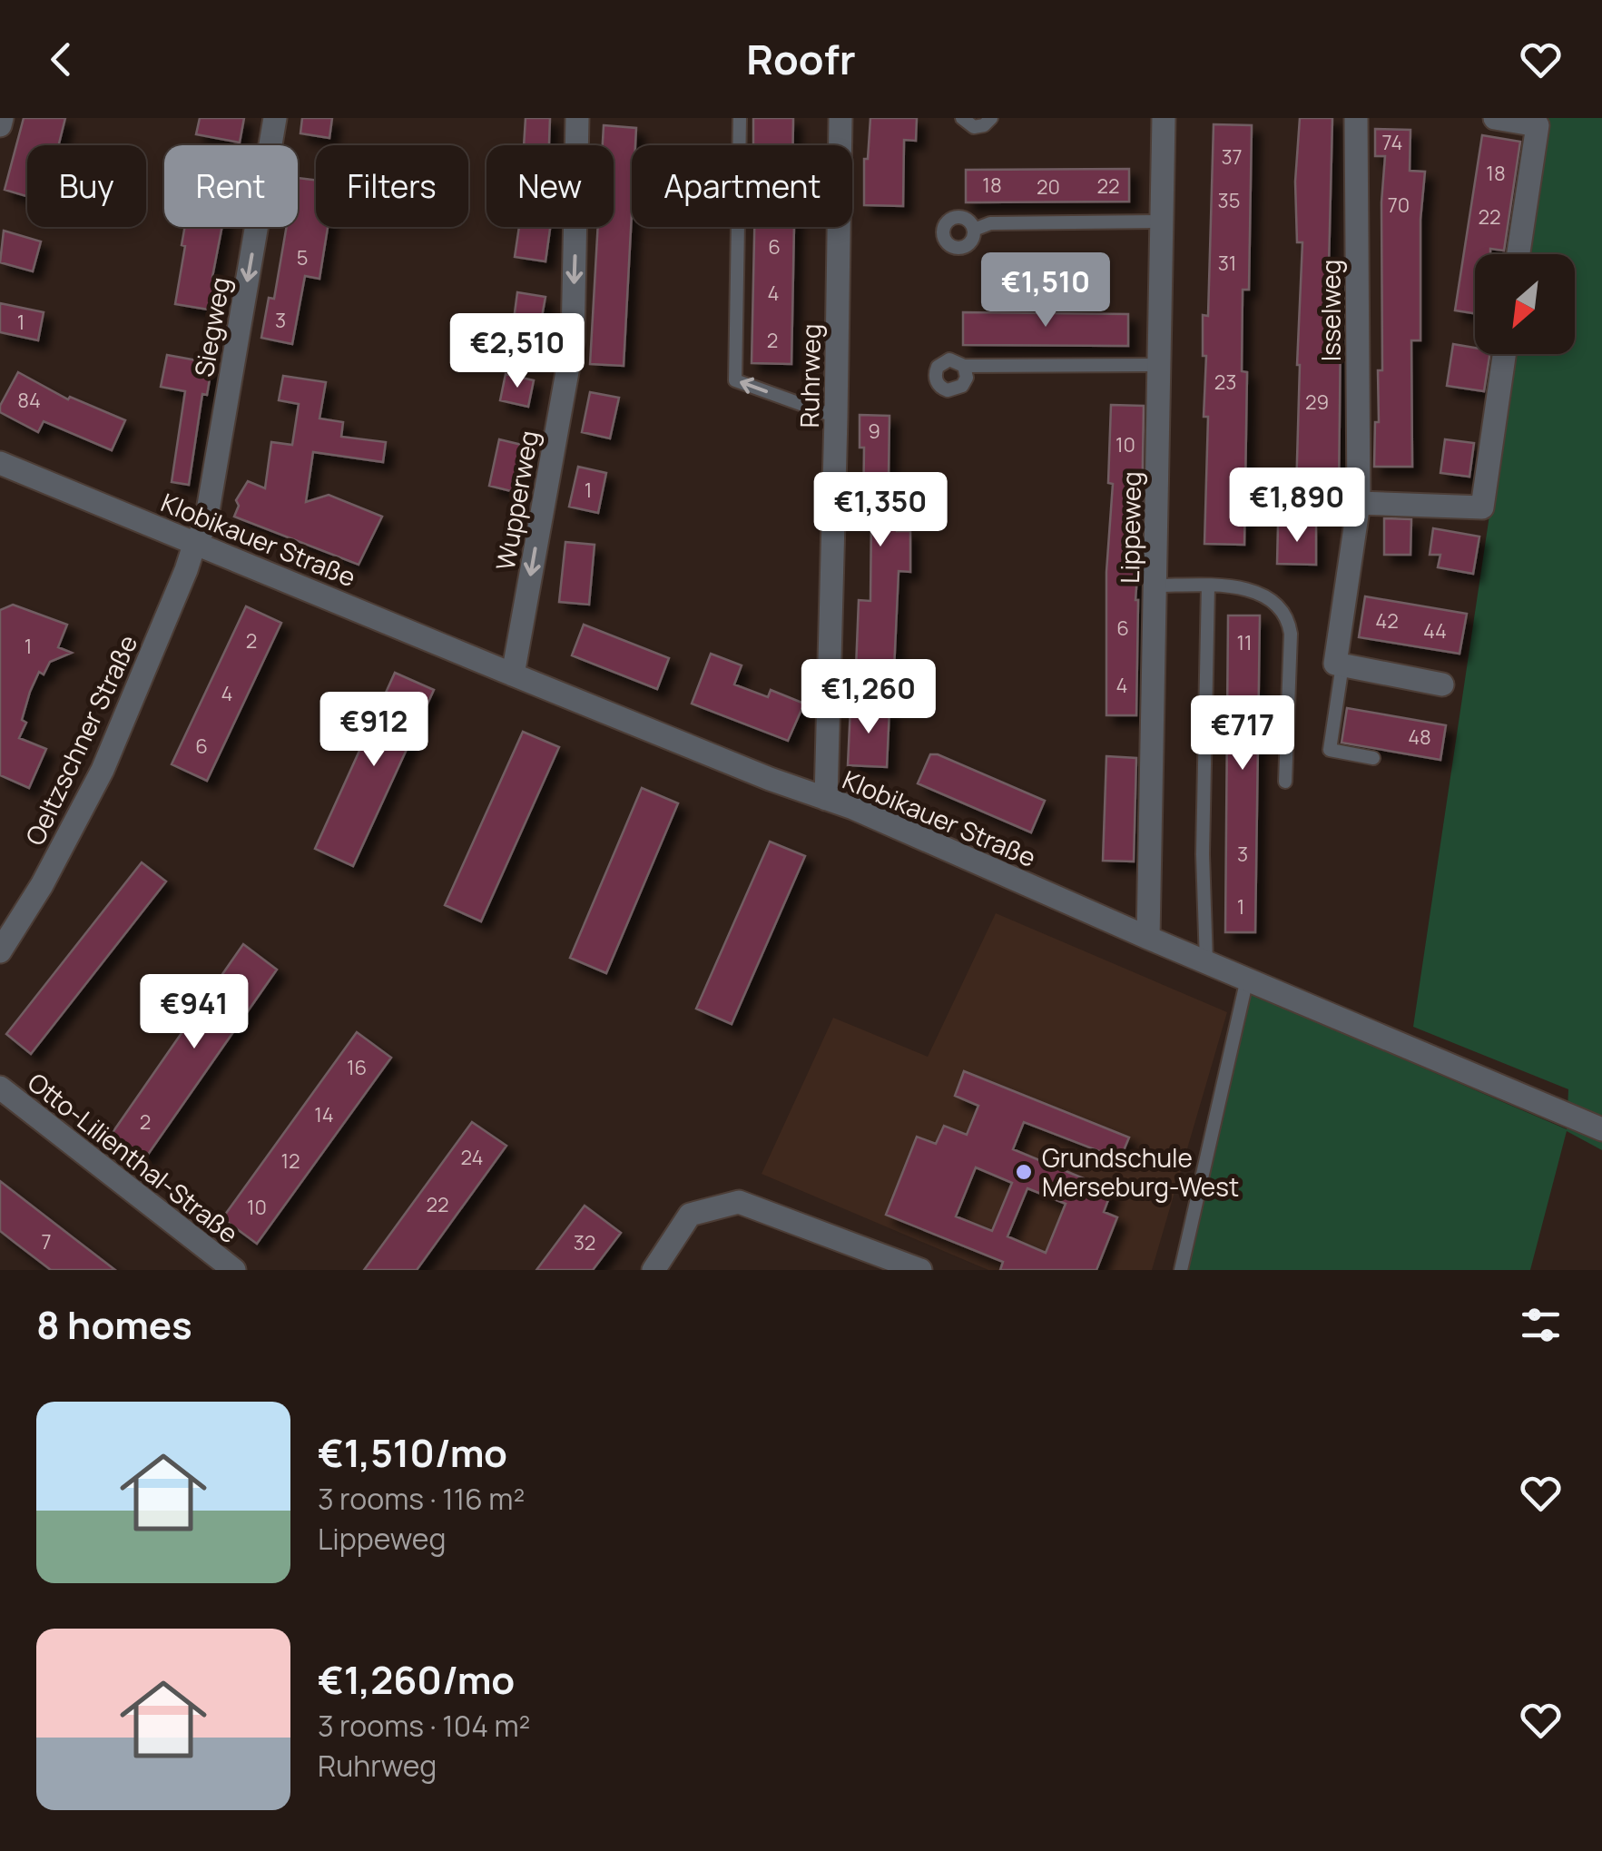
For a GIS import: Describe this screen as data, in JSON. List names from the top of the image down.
{
  "streets": {
    "street": [
      "Isselweg",
      "Siegweg",
      "Ruhrweg",
      "Wupperweg",
      "Lippeweg",
      "Klobikauer Straße",
      "Oeltzschner Straße",
      "Otto-Lilienthal-Straße"
    ]
  },
  "crossings": [
    ["Siegweg", "Klobikauer Straße"],
    ["Siegweg", "Oeltzschner Straße"],
    ["Ruhrweg", "Klobikauer Straße"],
    ["Wupperweg", "Klobikauer Straße"],
    ["Lippeweg", "Klobikauer Straße"],
    ["Klobikauer Straße", "Oeltzschner Straße"]
  ],
  "one_way": ["Siegweg", "Wupperweg"],
  "places": ["Grundschule Merseburg-West"],
  "house_numbers": [
    "74",
    "37",
    "18",
    "18",
    "22",
    "20",
    "35",
    "70",
    "22",
    "6",
    "5",
    "31",
    "4",
    "3",
    "1",
    "2",
    "23",
    "84",
    "29",
    "9",
    "10",
    "1",
    "42",
    "6",
    "44",
    "2",
    "11",
    "1",
    "4",
    "4",
    "48",
    "6",
    "3",
    "1",
    "16",
    "14",
    "2",
    "24",
    "12",
    "22",
    "10",
    "7",
    "32"
  ],
  "north": "bottom left",
  "page": {
    "header": "Roofr",
    "chip": [
      "Buy",
      "Rent",
      "Filters",
      "New",
      "Apartment"
    ],
    "price": [
      "€1,510",
      "€2,510",
      "€1,890",
      "€1,350",
      "€1,260",
      "€912",
      "€717",
      "€941"
    ],
    "heading": "8 homes",
    "list": [
      {
        "name": "€1,510/mo",
        "note": "3 rooms · 116 m² · Lippeweg"
      },
      {
        "name": "€1,260/mo",
        "note": "3 rooms · 104 m² · Ruhrweg"
      }
    ]
  }
}
